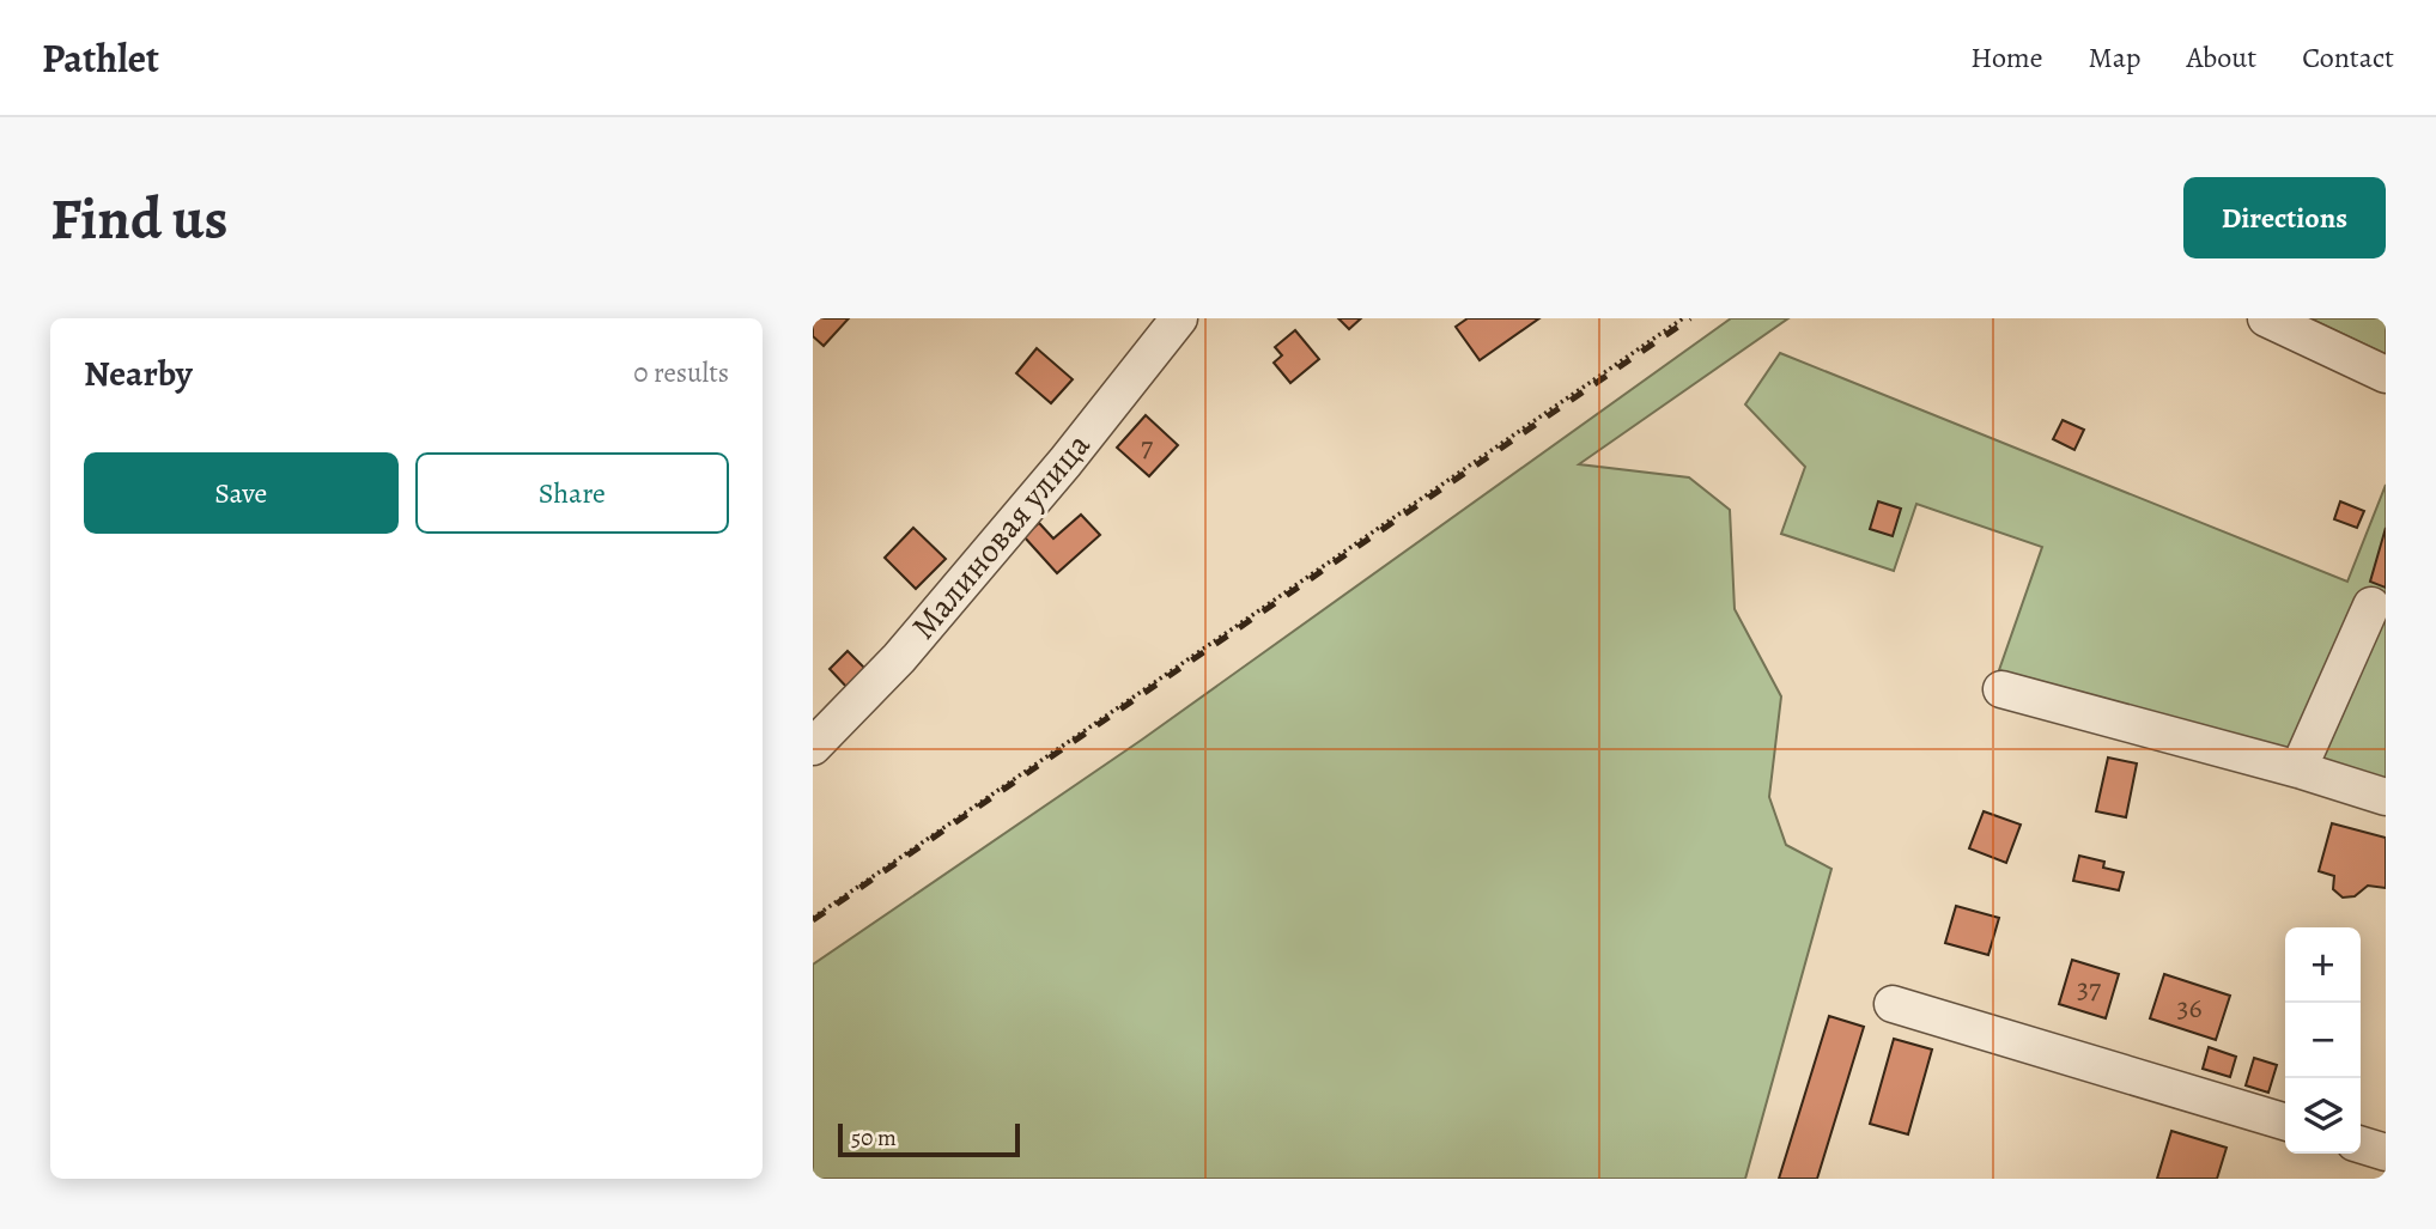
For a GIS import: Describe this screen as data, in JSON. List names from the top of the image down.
{
  "streets": {
    "street": ["Малиновая улица"]
  },
  "house_numbers": ["7", "37", "36"],
  "scale_bar": "50 m",
  "page": {
    "header": "Pathlet",
    "nav": [
      "Home",
      "Map",
      "About",
      "Contact"
    ],
    "buttons": [
      "Directions",
      ["Save", "Share"]
    ],
    "title": "Find us",
    "heading": ["Nearby", "0 results"],
    "map_buttons": ["+", "−"],
    "scale": "50 m"
  }
}
